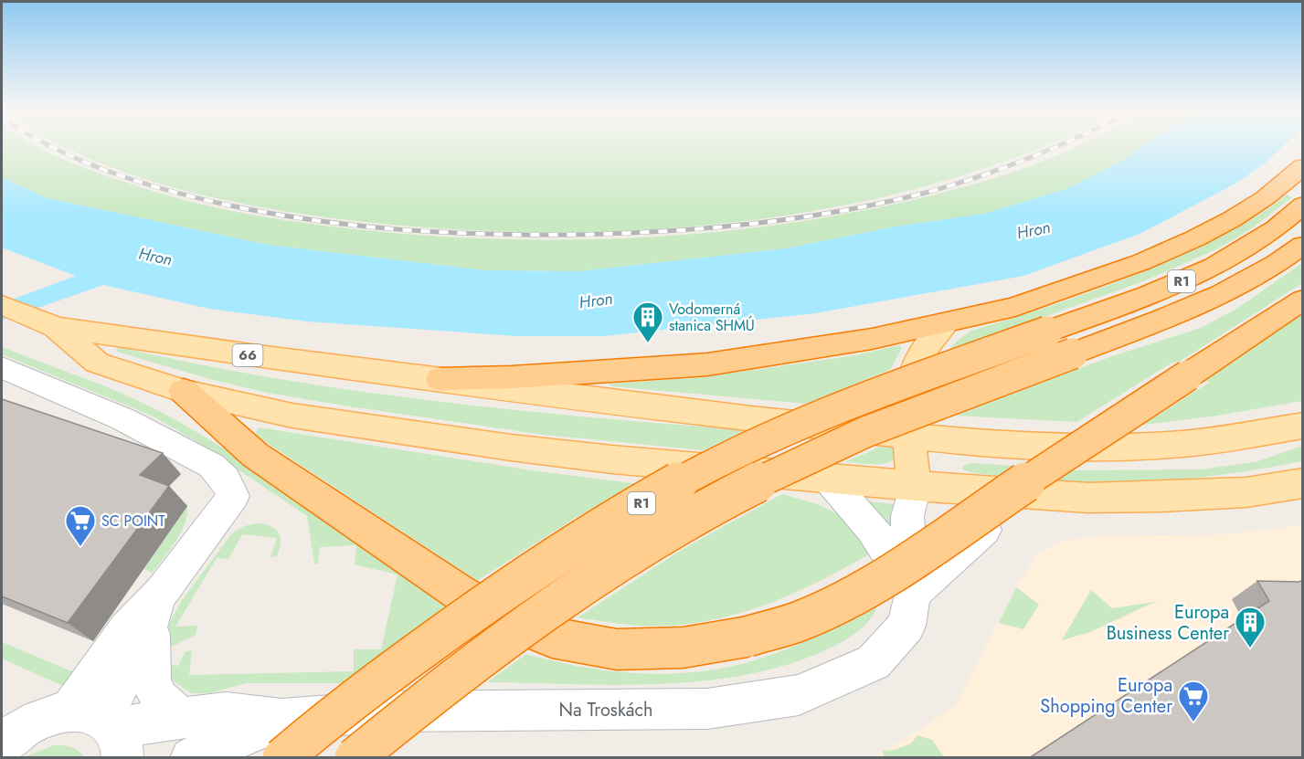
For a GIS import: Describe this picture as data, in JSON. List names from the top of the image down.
{
  "streets": {
    "highway": ["R1"],
    "main road": ["66"],
    "street": ["Na Troskách"]
  },
  "crossings": [
    ["R1", "Na Troskách"]
  ],
  "water": ["Hron"],
  "places": {
    "building": ["Vodomerná stanica SHMÚ", "Europa Business Center"],
    "supermarket": ["SC POINT", "Europa Shopping Center"]
  }
}
